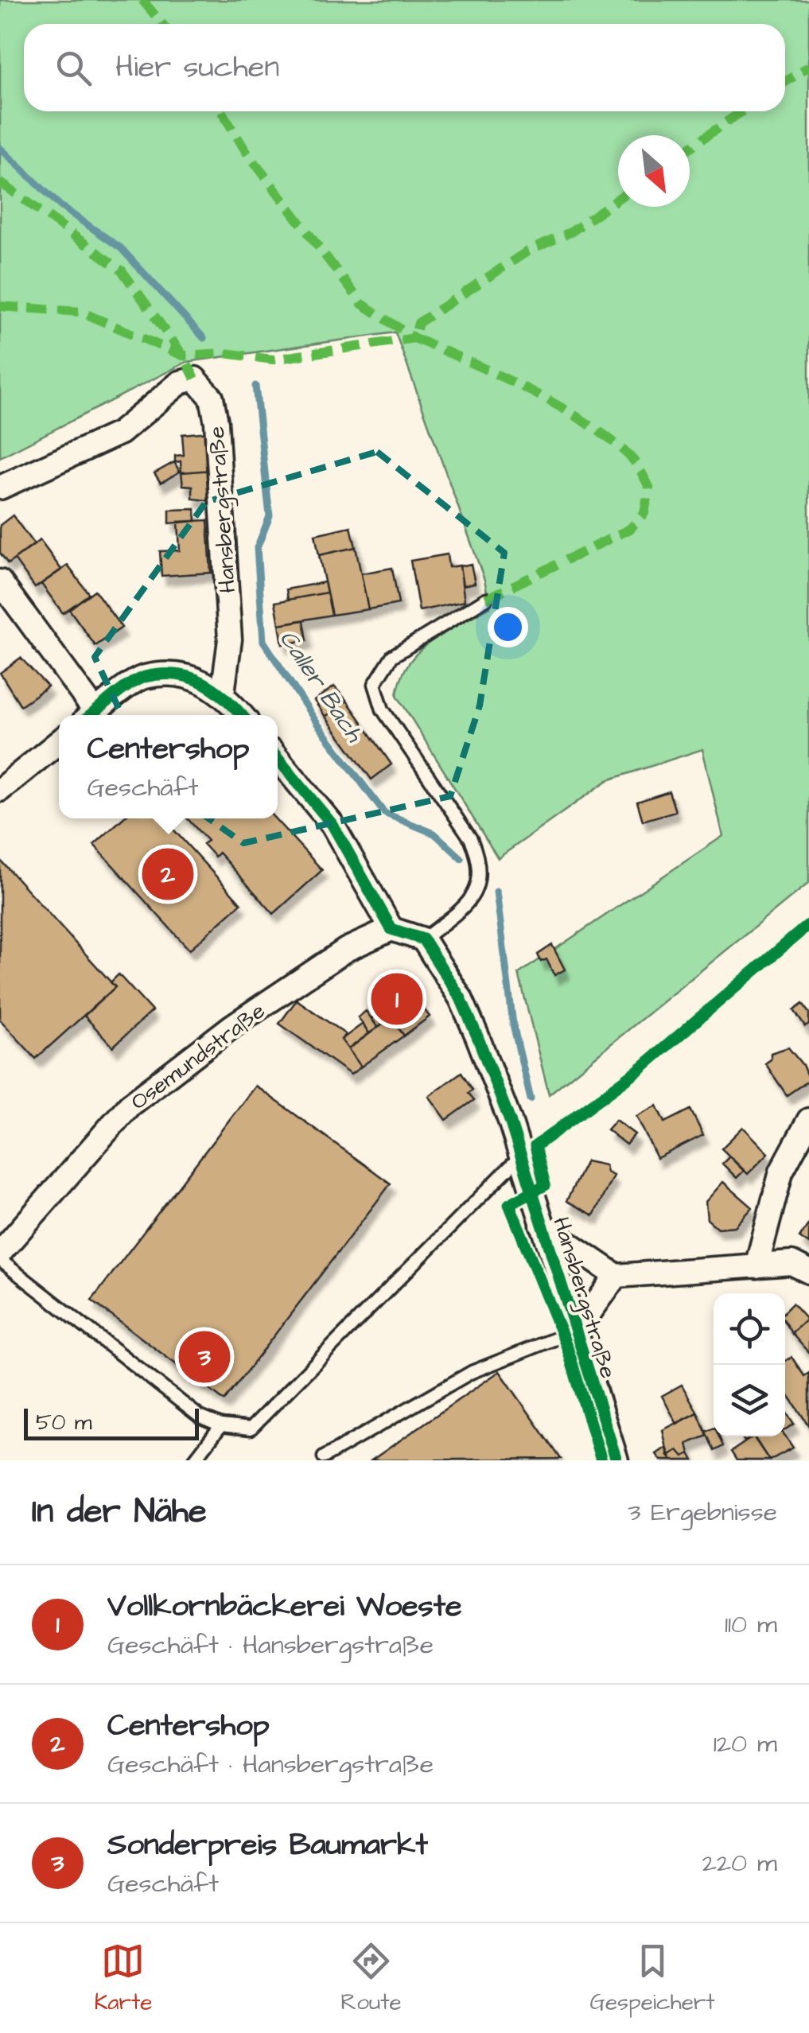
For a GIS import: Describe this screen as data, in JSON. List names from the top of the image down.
{
  "streets": {
    "street": ["Hansbergstraße", "Osemundstraße"]
  },
  "water": ["Caller Bach"],
  "scale_bar": "50 m",
  "north": "bottom right",
  "page": {
    "search": "Hier suchen",
    "popup": ["Centershop", "Geschäft"],
    "pins": ["2", "1", "3"],
    "scale": "50 m",
    "heading": ["In der Nähe", "3 Ergebnisse"],
    "list": [
      {
        "mark": "1",
        "name": "Vollkornbäckerei Woeste",
        "note": "Geschäft · Hansbergstraße",
        "value": "110 m"
      },
      {
        "mark": "2",
        "name": "Centershop",
        "note": "Geschäft · Hansbergstraße",
        "value": "120 m"
      },
      {
        "mark": "3",
        "name": "Sonderpreis Baumarkt",
        "note": "Geschäft",
        "value": "220 m"
      }
    ],
    "nav": ["Karte", "Route", "Gespeichert"]
  }
}
